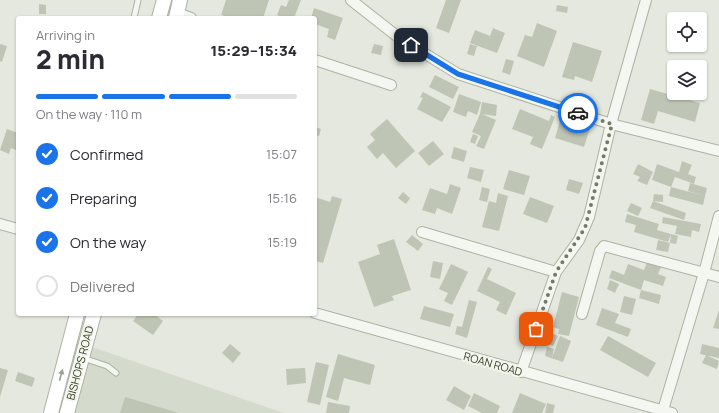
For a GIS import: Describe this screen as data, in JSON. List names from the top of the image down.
{
  "streets": {
    "main road": ["BISHOPS ROAD"],
    "street": ["ROAN ROAD"]
  },
  "page": {
    "heading": ["2 min", "Arriving in", "15:29–15:34"],
    "bar": "On the way · 110 m",
    "list": [
      ["Confirmed", "15:07"],
      ["Preparing", "15:16"],
      ["On the way", "15:19"],
      "Delivered"
    ]
  }
}
